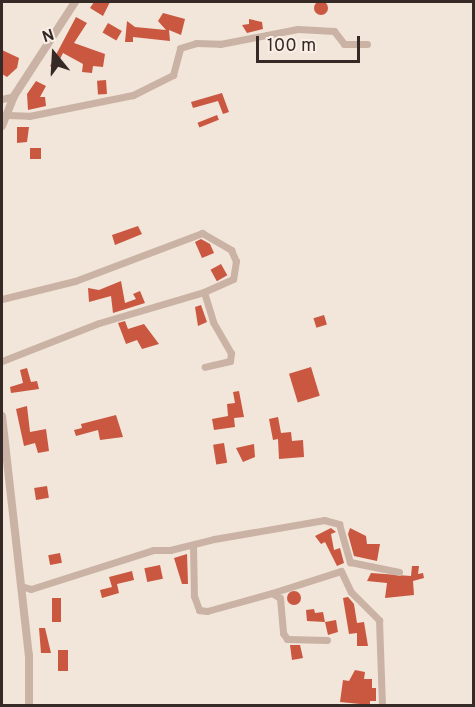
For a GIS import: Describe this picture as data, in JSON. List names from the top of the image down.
{
  "scale_bar": "100 m",
  "north": "top"
}
